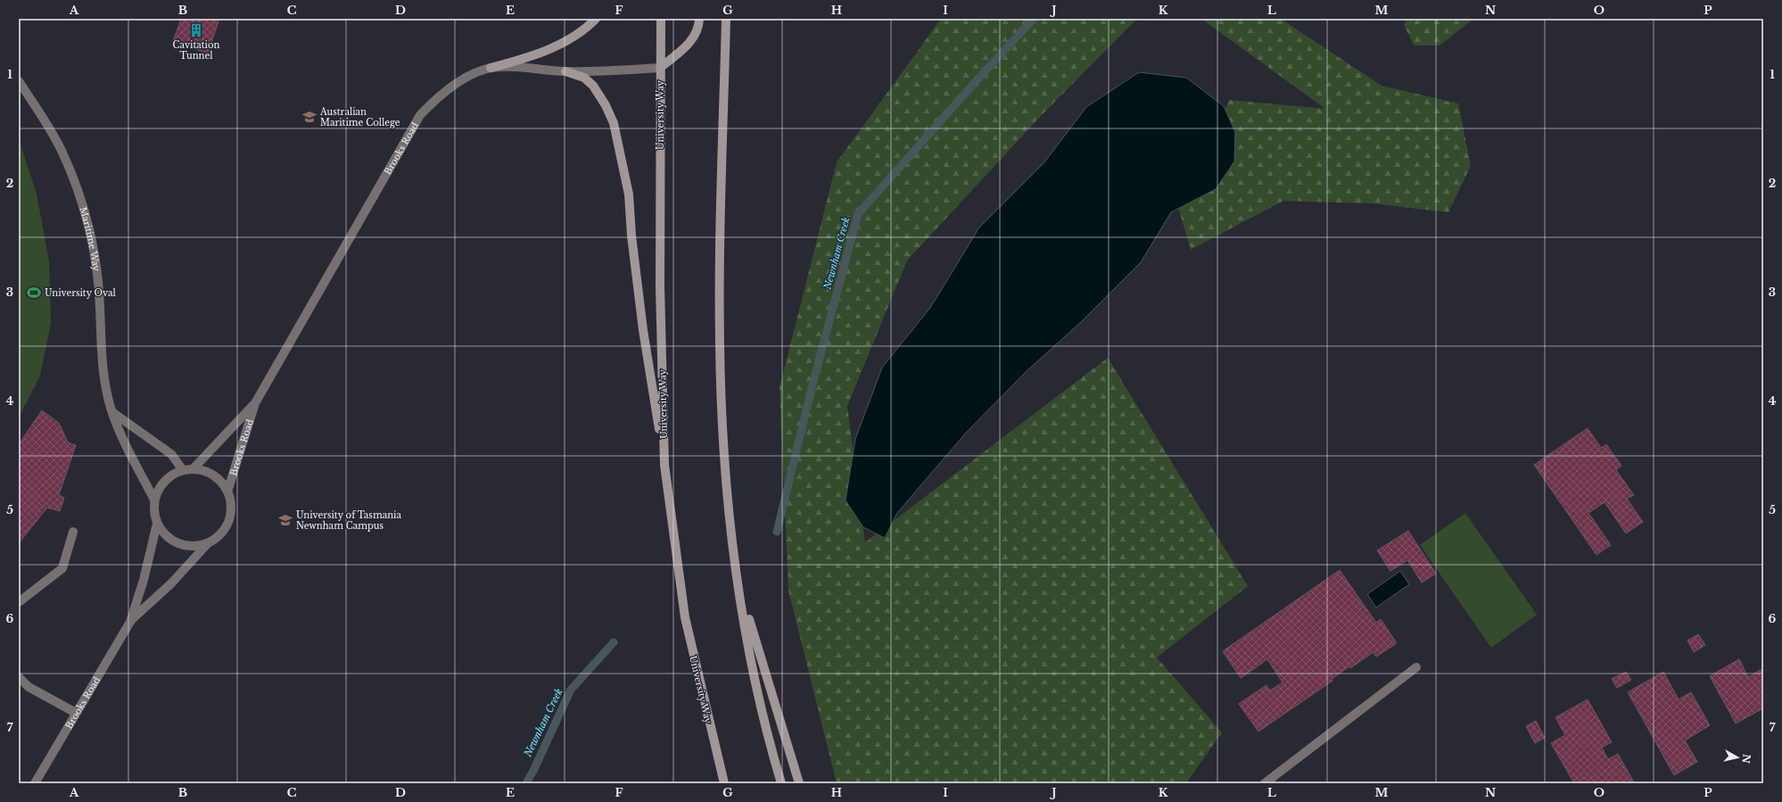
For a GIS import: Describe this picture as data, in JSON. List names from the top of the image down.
{
  "streets": {
    "main road": ["University Way"],
    "street": ["Brooks Road", "Maritime Way"]
  },
  "crossings": [
    ["University Way", "Brooks Road"],
    ["Brooks Road", "Maritime Way"]
  ],
  "water": ["Newnham Creek"],
  "places": {
    "building": ["Cavitation Tunnel"],
    "school or university": ["Australian Maritime College", "University of Tasmania Newnham Campus"],
    "sports": ["University Oval"]
  },
  "north": "right",
  "grid": {
    "columns": [
      "A",
      "B",
      "C",
      "D",
      "E",
      "F",
      "G",
      "H",
      "I",
      "J",
      "K",
      "L",
      "M",
      "N",
      "O",
      "P"
    ],
    "rows": [
      "1",
      "2",
      "3",
      "4",
      "5",
      "6",
      "7"
    ]
  }
}
